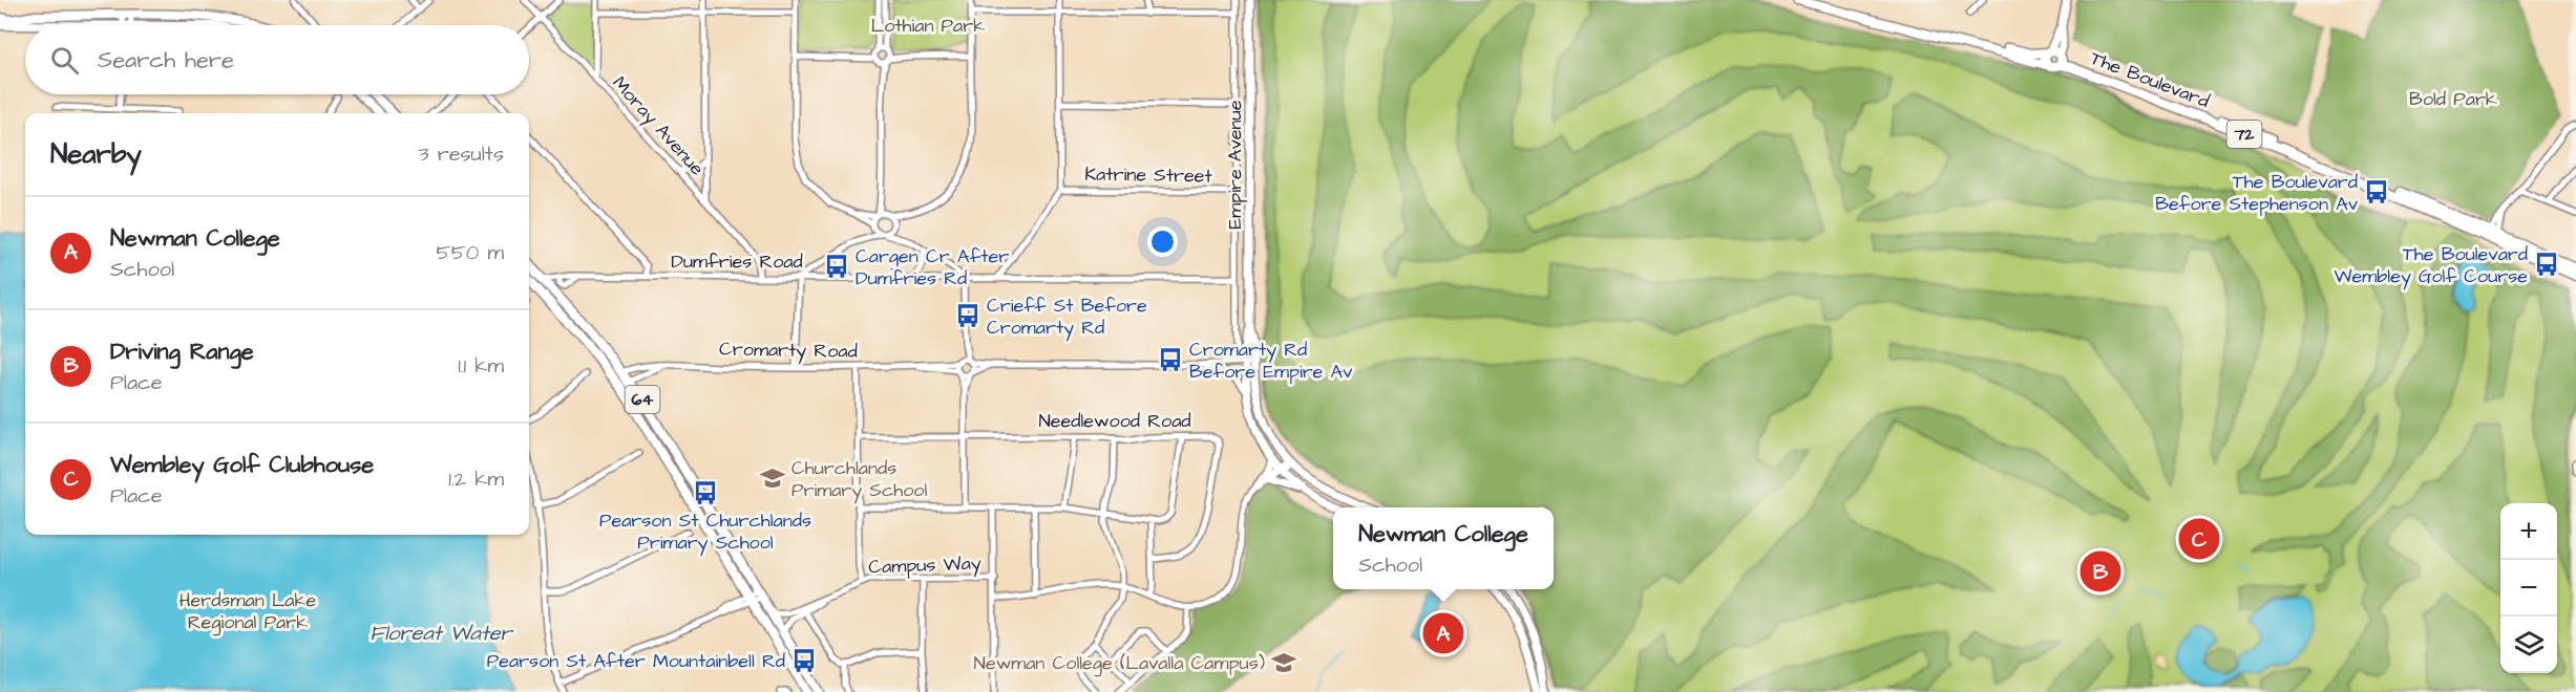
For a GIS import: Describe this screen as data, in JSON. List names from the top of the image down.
{
  "streets": {
    "main road": [
      "The Boulevard",
      "72",
      "Empire Avenue",
      "64"
    ],
    "street": [
      "Moray Avenue",
      "Katrine Street",
      "Dumfries Road",
      "Cromarty Road",
      "Needlewood Road",
      "Campus Way"
    ]
  },
  "crossings": [
    ["Moray Avenue", "Dumfries Road"],
    ["Empire Avenue", "Cromarty Road"],
    ["Dumfries Road", "64"],
    ["Cromarty Road", "64"],
    ["64", "Campus Way"]
  ],
  "water": ["Floreat Water"],
  "parks": ["Lothian Park", "Bold Park", "Herdsman Lake Regional Park"],
  "places": {
    "bus stop": [
      "The Boulevard Before Stephenson Av",
      "The Boulevard Wembley Golf Course",
      "Cargen Cr After Dumfries Rd",
      "Crieff St Before Cromarty Rd",
      "Cromarty Rd Before Empire Av",
      "Pearson St Churchlands Primary School",
      "Pearson St After Mountainbell Rd"
    ],
    "school or university": ["Churchlands Primary School", "Newman College (Lavalla Campus)"]
  },
  "page": {
    "search": "Search here",
    "heading": ["Nearby", "3 results"],
    "list": [
      {
        "mark": "A",
        "name": "Newman College",
        "note": "School",
        "value": "550 m"
      },
      {
        "mark": "B",
        "name": "Driving Range",
        "note": "Place",
        "value": "1.1 km"
      },
      {
        "mark": "C",
        "name": "Wembley Golf Clubhouse",
        "note": "Place",
        "value": "1.2 km"
      }
    ],
    "map_buttons": ["+", "−"],
    "popup": ["Newman College", "School"],
    "pins": ["C", "B", "A"]
  }
}
